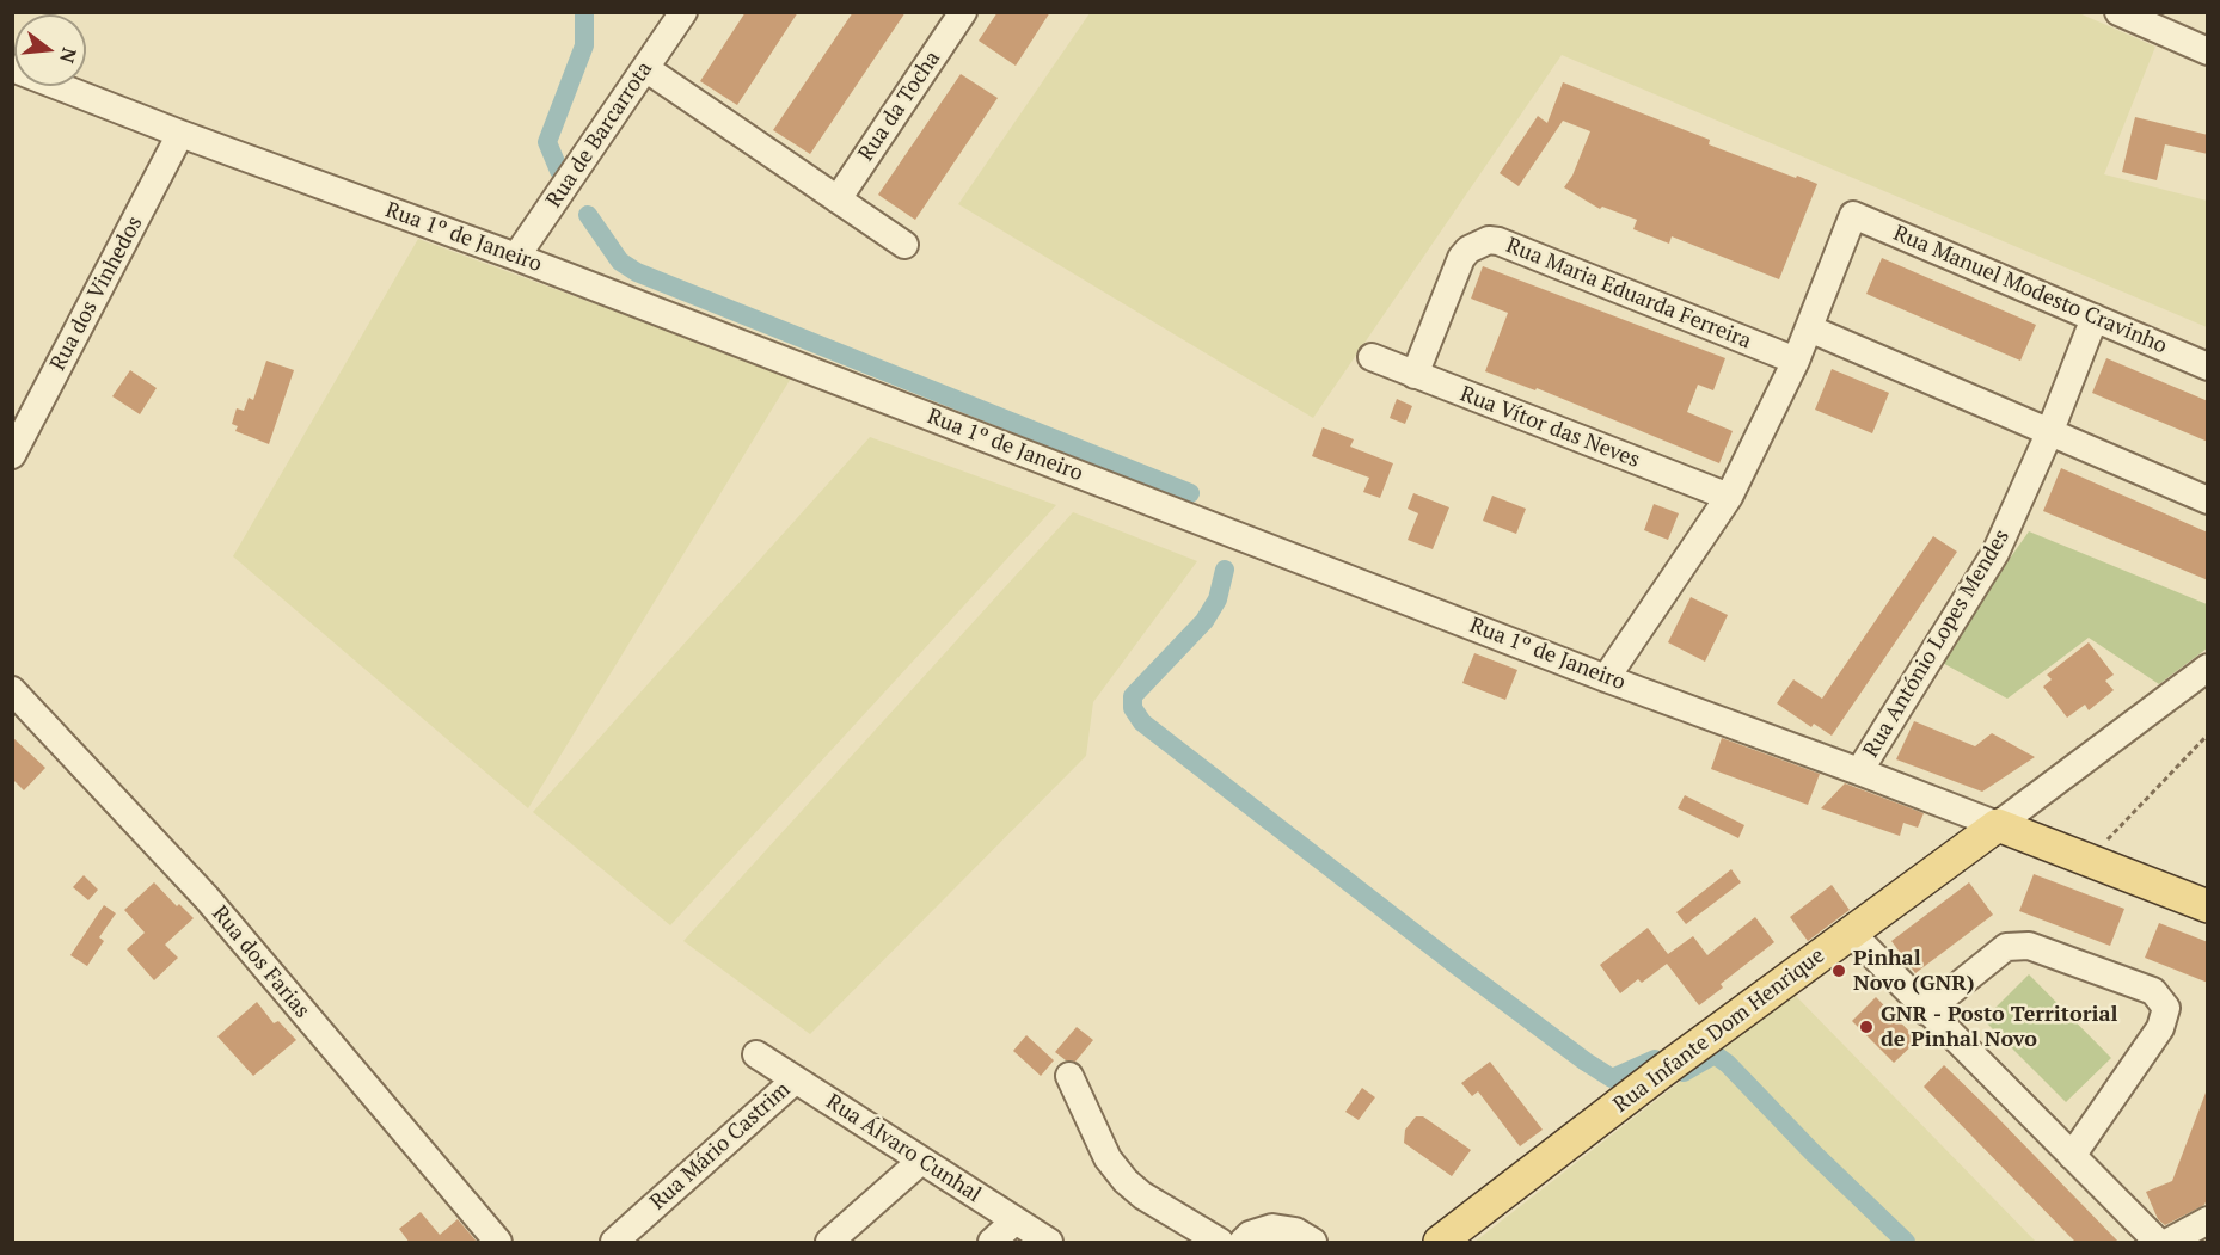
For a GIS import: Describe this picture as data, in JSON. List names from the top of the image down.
{
  "streets": {
    "main road": ["Rua Infante Dom Henrique"],
    "street": [
      "Rua da Tocha",
      "Rua de Barcarrota",
      "Rua 1º de Janeiro",
      "Rua Manuel Modesto Cravinho",
      "Rua dos Vinhedos",
      "Rua Maria Eduarda Ferreira",
      "Rua Vítor das Neves",
      "Rua António Lopes Mendes",
      "Rua dos Farias",
      "Rua Mário Castrim",
      "Rua Álvaro Cunhal"
    ]
  },
  "crossings": [
    ["Rua de Barcarrota", "Rua 1º de Janeiro"],
    ["Rua 1º de Janeiro", "Rua dos Vinhedos"],
    ["Rua 1º de Janeiro", "Rua António Lopes Mendes"],
    ["Rua 1º de Janeiro", "Rua Infante Dom Henrique"],
    ["Rua Manuel Modesto Cravinho", "Rua António Lopes Mendes"],
    ["Rua Maria Eduarda Ferreira", "Rua Vítor das Neves"],
    ["Rua Mário Castrim", "Rua Álvaro Cunhal"]
  ],
  "places": ["Pinhal Novo (GNR)", "GNR - Posto Territorial de Pinhal Novo"],
  "north": "right"
}
